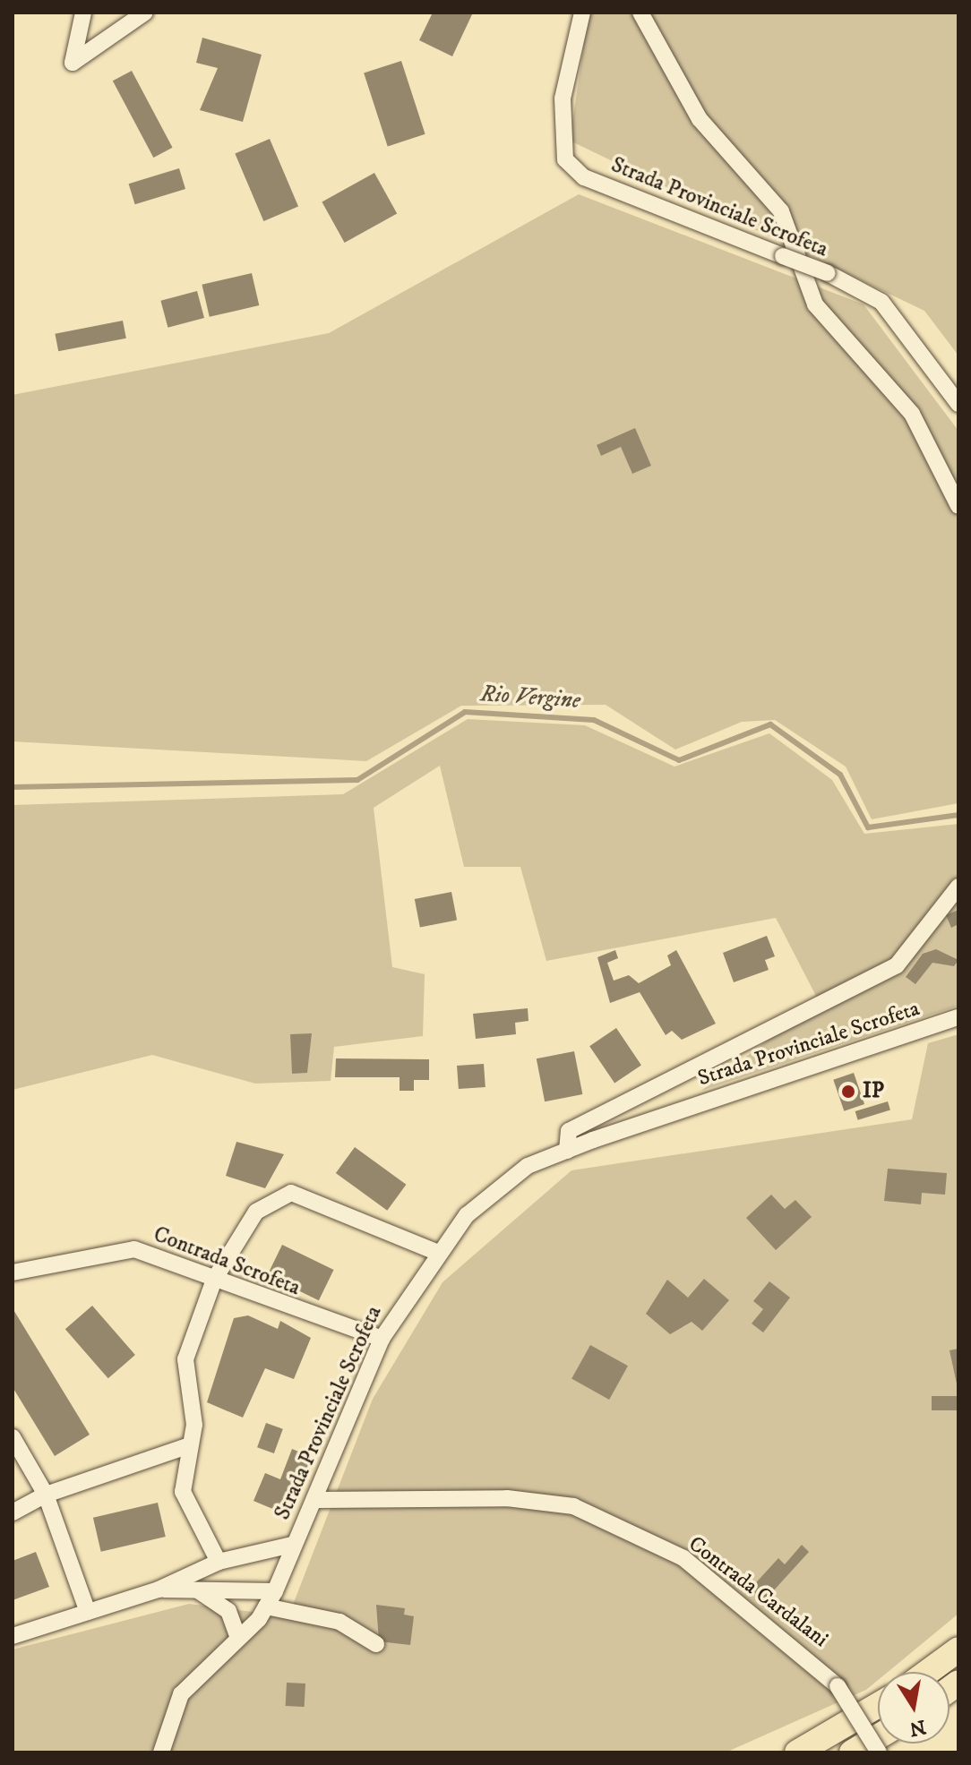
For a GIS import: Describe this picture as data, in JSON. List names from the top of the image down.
{
  "streets": {
    "street": ["Strada Provinciale Scrofeta", "Contrada Scrofeta", "Contrada Cardalani"]
  },
  "crossings": [
    ["Strada Provinciale Scrofeta", "Contrada Scrofeta"],
    ["Strada Provinciale Scrofeta", "Contrada Cardalani"]
  ],
  "water": ["Rio Vergine"],
  "places": ["IP"],
  "north": "bottom"
}
